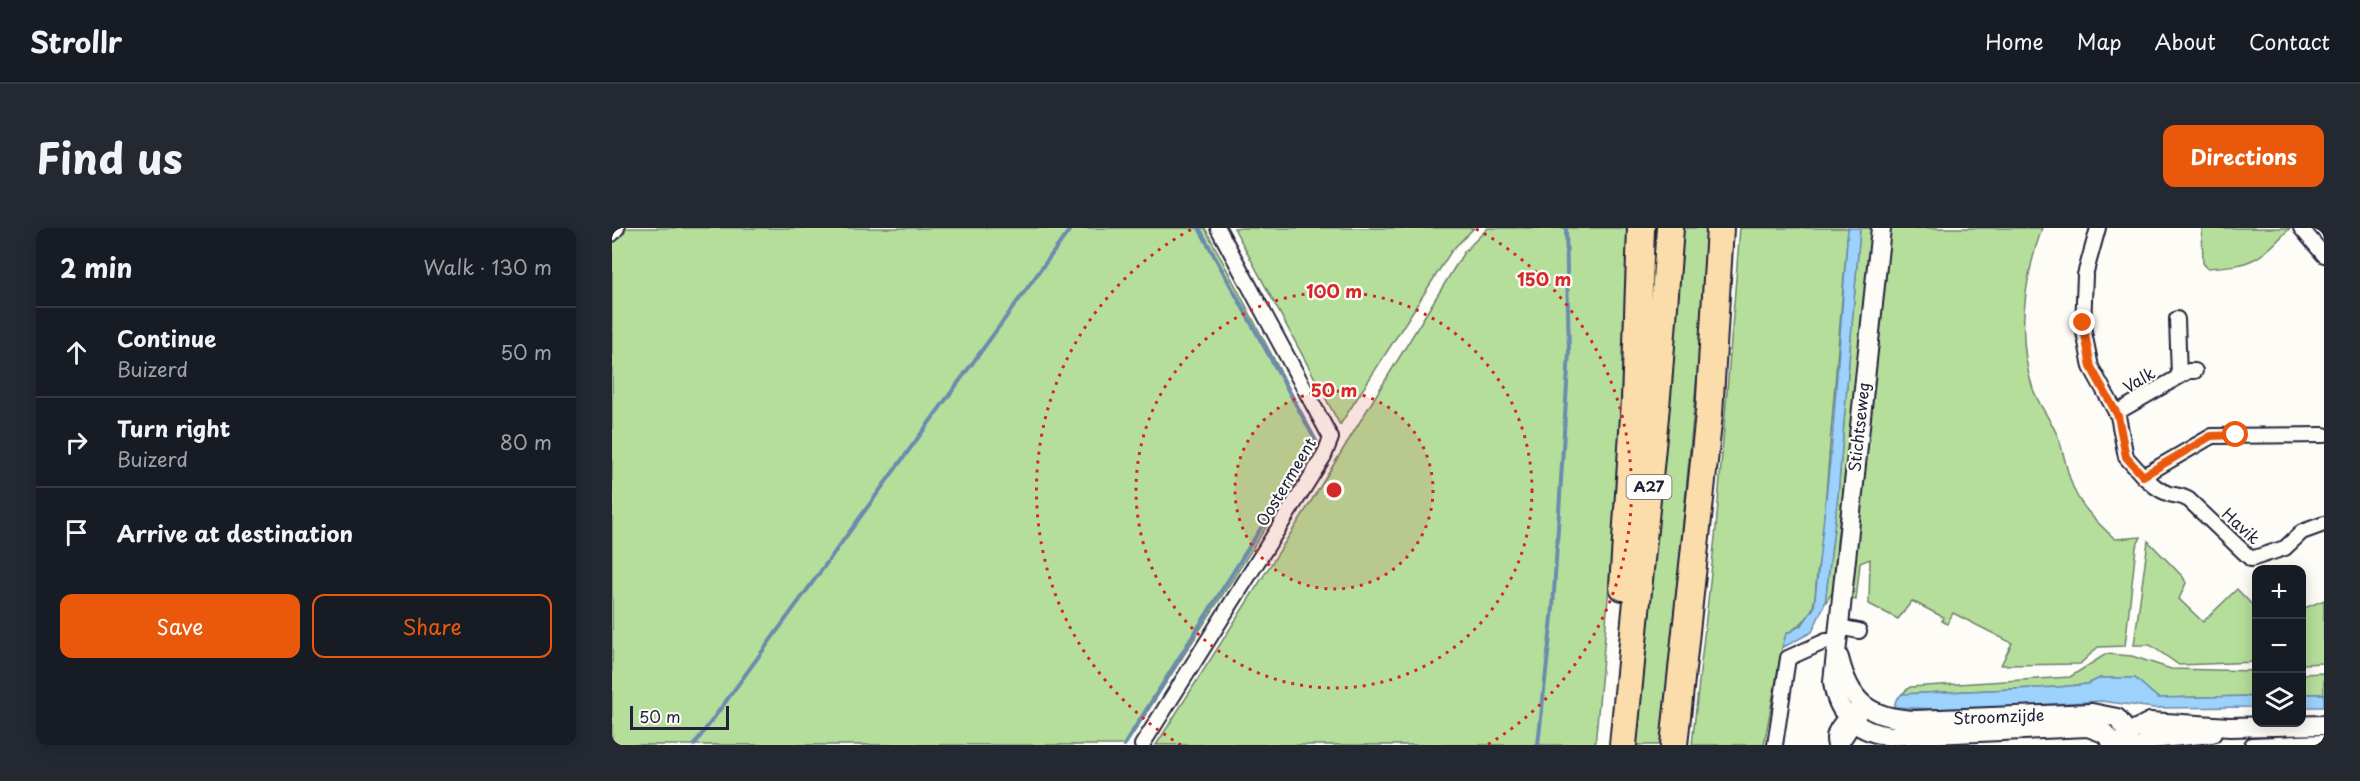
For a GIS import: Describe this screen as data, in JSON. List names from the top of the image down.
{
  "streets": {
    "highway": ["A27"],
    "street": [
      "Valk",
      "Stichtseweg",
      "Oostermeent",
      "Havik",
      "Stroomzijde"
    ]
  },
  "crossings": [
    ["Stichtseweg", "Stroomzijde"]
  ],
  "scale_bar": "50 m",
  "page": {
    "header": "Strollr",
    "nav": [
      "Home",
      "Map",
      "About",
      "Contact"
    ],
    "title": "Find us",
    "buttons": [
      "Directions",
      ["Save", "Share"]
    ],
    "heading": ["2 min", "Walk · 130 m"],
    "list": [
      ["Continue", "Buizerd", "50 m"],
      ["Turn right", "Buizerd", "80 m"],
      "Arrive at destination"
    ],
    "map_buttons": ["+", "−"],
    "scale": "50 m"
  },
  "rings": ["150 m", "100 m", "50 m"]
}
